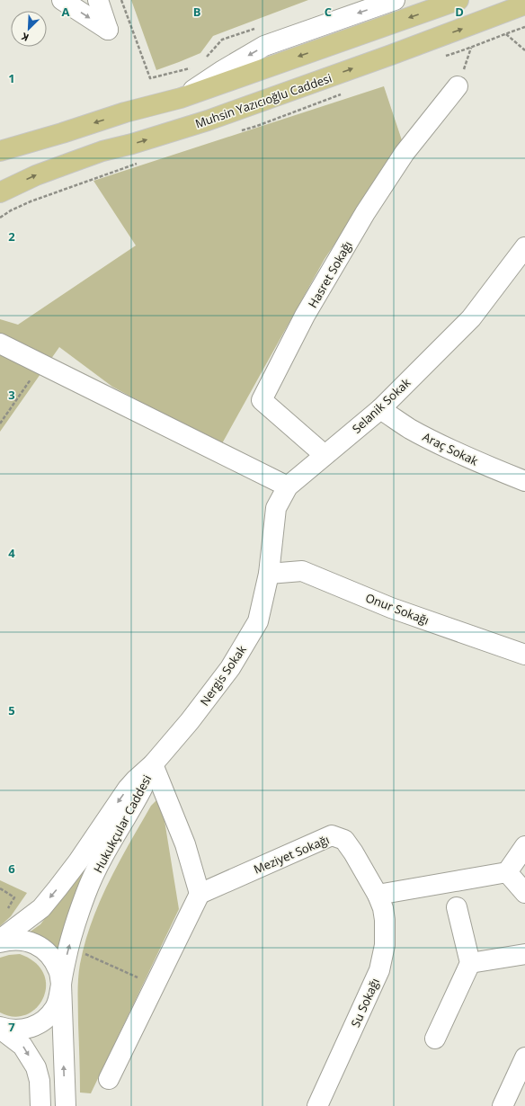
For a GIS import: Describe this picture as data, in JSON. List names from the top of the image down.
{
  "streets": {
    "main road": ["Muhsin Yazıcıoğlu Caddesi"],
    "street": [
      "Hasret Sokağı",
      "Selanik Sokak",
      "Araç Sokak",
      "Onur Sokağı",
      "Nergis Sokak",
      "Hukukçular Caddesi",
      "Meziyet Sokağı",
      "Su Sokağı"
    ]
  },
  "crossings": [
    ["Hasret Sokağı", "Selanik Sokak"],
    ["Selanik Sokak", "Araç Sokak"],
    ["Selanik Sokak", "Onur Sokağı"],
    ["Selanik Sokak", "Nergis Sokak"],
    ["Onur Sokağı", "Nergis Sokak"],
    ["Nergis Sokak", "Hukukçular Caddesi"],
    ["Meziyet Sokağı", "Su Sokağı"]
  ],
  "north": "bottom left",
  "grid": {
    "columns": [
      "A",
      "B",
      "C",
      "D"
    ],
    "rows": [
      "1",
      "2",
      "3",
      "4",
      "5",
      "6",
      "7"
    ]
  }
}
